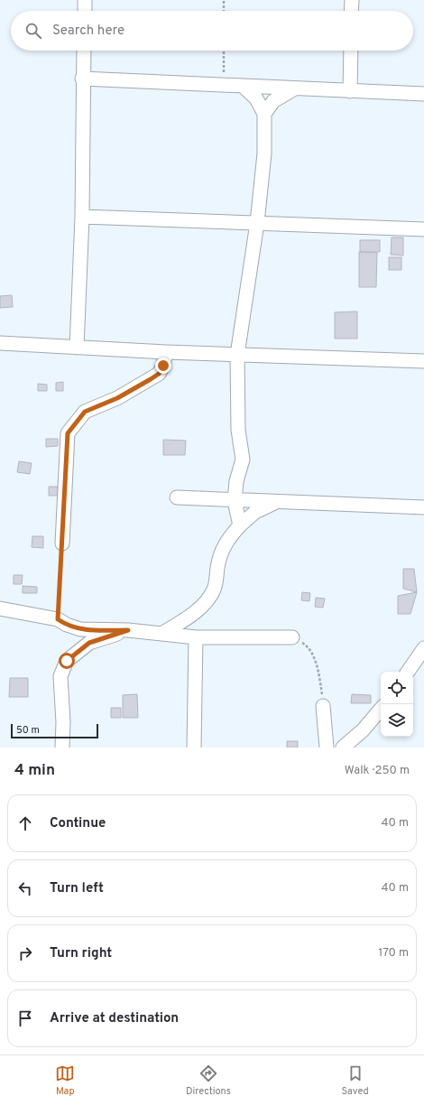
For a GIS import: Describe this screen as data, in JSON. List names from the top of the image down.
{
  "scale_bar": "50 m",
  "page": {
    "search": "Search here",
    "scale": "50 m",
    "heading": ["4 min", "Walk · 250 m"],
    "list": [
      ["Continue", "40 m"],
      ["Turn left", "40 m"],
      ["Turn right", "170 m"],
      "Arrive at destination"
    ],
    "nav": ["Map", "Directions", "Saved"]
  }
}
